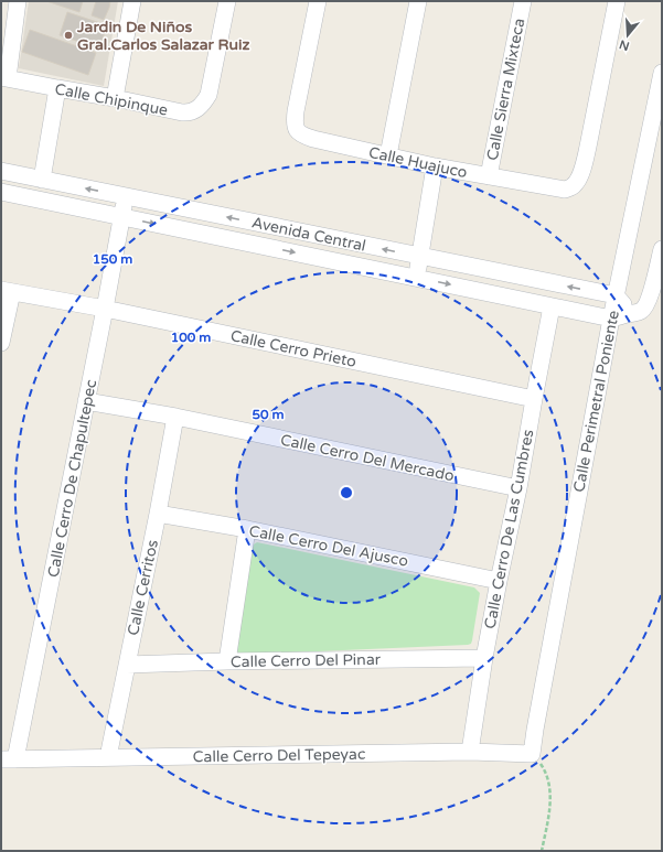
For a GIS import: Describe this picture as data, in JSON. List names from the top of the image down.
{
  "streets": {
    "street": [
      "Calle Sierra Mixteca",
      "Calle Chipinque",
      "Calle Huajuco",
      "Avenida Central",
      "Calle Cerro Prieto",
      "Calle Perimetral Poniente",
      "Calle Cerro Del Mercado",
      "Calle Cerro De Chapultepec",
      "Calle Cerro De Las Cumbres",
      "Calle Cerro Del Ajusco",
      "Calle Cerritos",
      "Calle Cerro Del Pinar",
      "Calle Cerro Del Tepeyac"
    ]
  },
  "crossings": [
    ["Calle Sierra Mixteca", "Calle Huajuco"],
    ["Avenida Central", "Calle Perimetral Poniente"],
    ["Avenida Central", "Calle Cerro De Chapultepec"],
    ["Avenida Central", "Calle Cerro De Las Cumbres"],
    ["Calle Cerro Prieto", "Calle Cerro De Chapultepec"],
    ["Calle Cerro Prieto", "Calle Cerro De Las Cumbres"],
    ["Calle Perimetral Poniente", "Calle Cerro Del Tepeyac"],
    ["Calle Cerro Del Mercado", "Calle Cerro De Chapultepec"],
    ["Calle Cerro Del Mercado", "Calle Cerro De Las Cumbres"],
    ["Calle Cerro Del Mercado", "Calle Cerritos"],
    ["Calle Cerro De Chapultepec", "Calle Cerro Del Tepeyac"],
    ["Calle Cerro De Las Cumbres", "Calle Cerro Del Ajusco"],
    ["Calle Cerro De Las Cumbres", "Calle Cerro Del Pinar"],
    ["Calle Cerro De Las Cumbres", "Calle Cerro Del Tepeyac"],
    ["Calle Cerro Del Ajusco", "Calle Cerritos"],
    ["Calle Cerritos", "Calle Cerro Del Pinar"],
    ["Calle Cerritos", "Calle Cerro Del Tepeyac"]
  ],
  "places": ["Jardin De Niños Gral.Carlos Salazar Ruiz"],
  "north": "bottom",
  "rings": ["150 m", "100 m", "50 m"]
}
